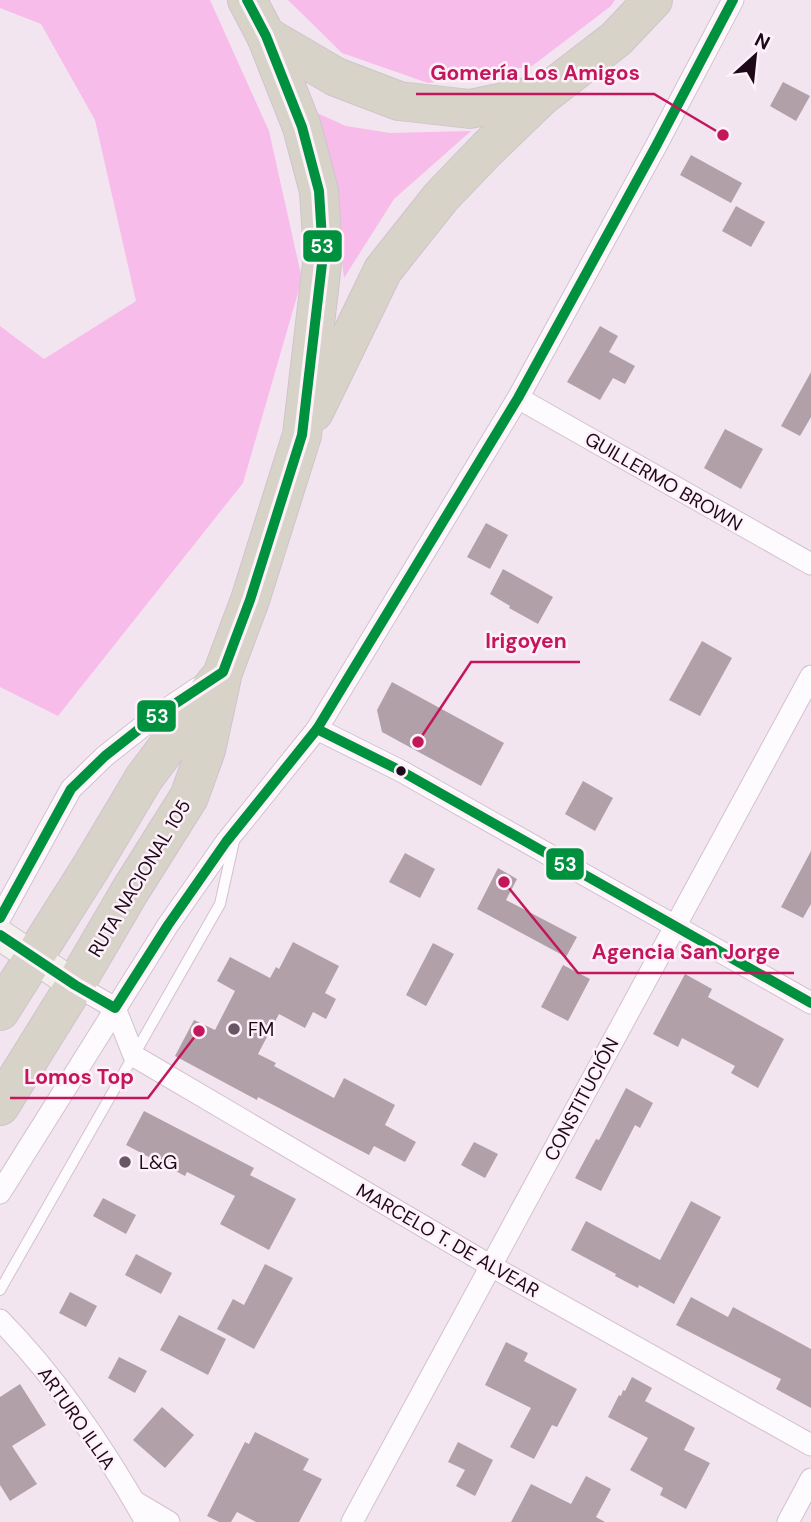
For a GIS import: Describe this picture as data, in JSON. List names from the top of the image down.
{
  "streets": {
    "highway": ["RUTA NACIONAL 105"],
    "street": [
      "GUILLERMO BROWN",
      "CONSTITUCIÓN",
      "MARCELO T. DE ALVEAR",
      "ARTURO ILLIA"
    ]
  },
  "crossings": [
    ["CONSTITUCIÓN", "MARCELO T. DE ALVEAR"]
  ],
  "places": [
    "Gomería Los Amigos",
    "Irigoyen",
    "Agencia San Jorge",
    "FM",
    "Lomos Top",
    "L&G"
  ],
  "lines": ["transit line 53"],
  "north": "top right"
}
